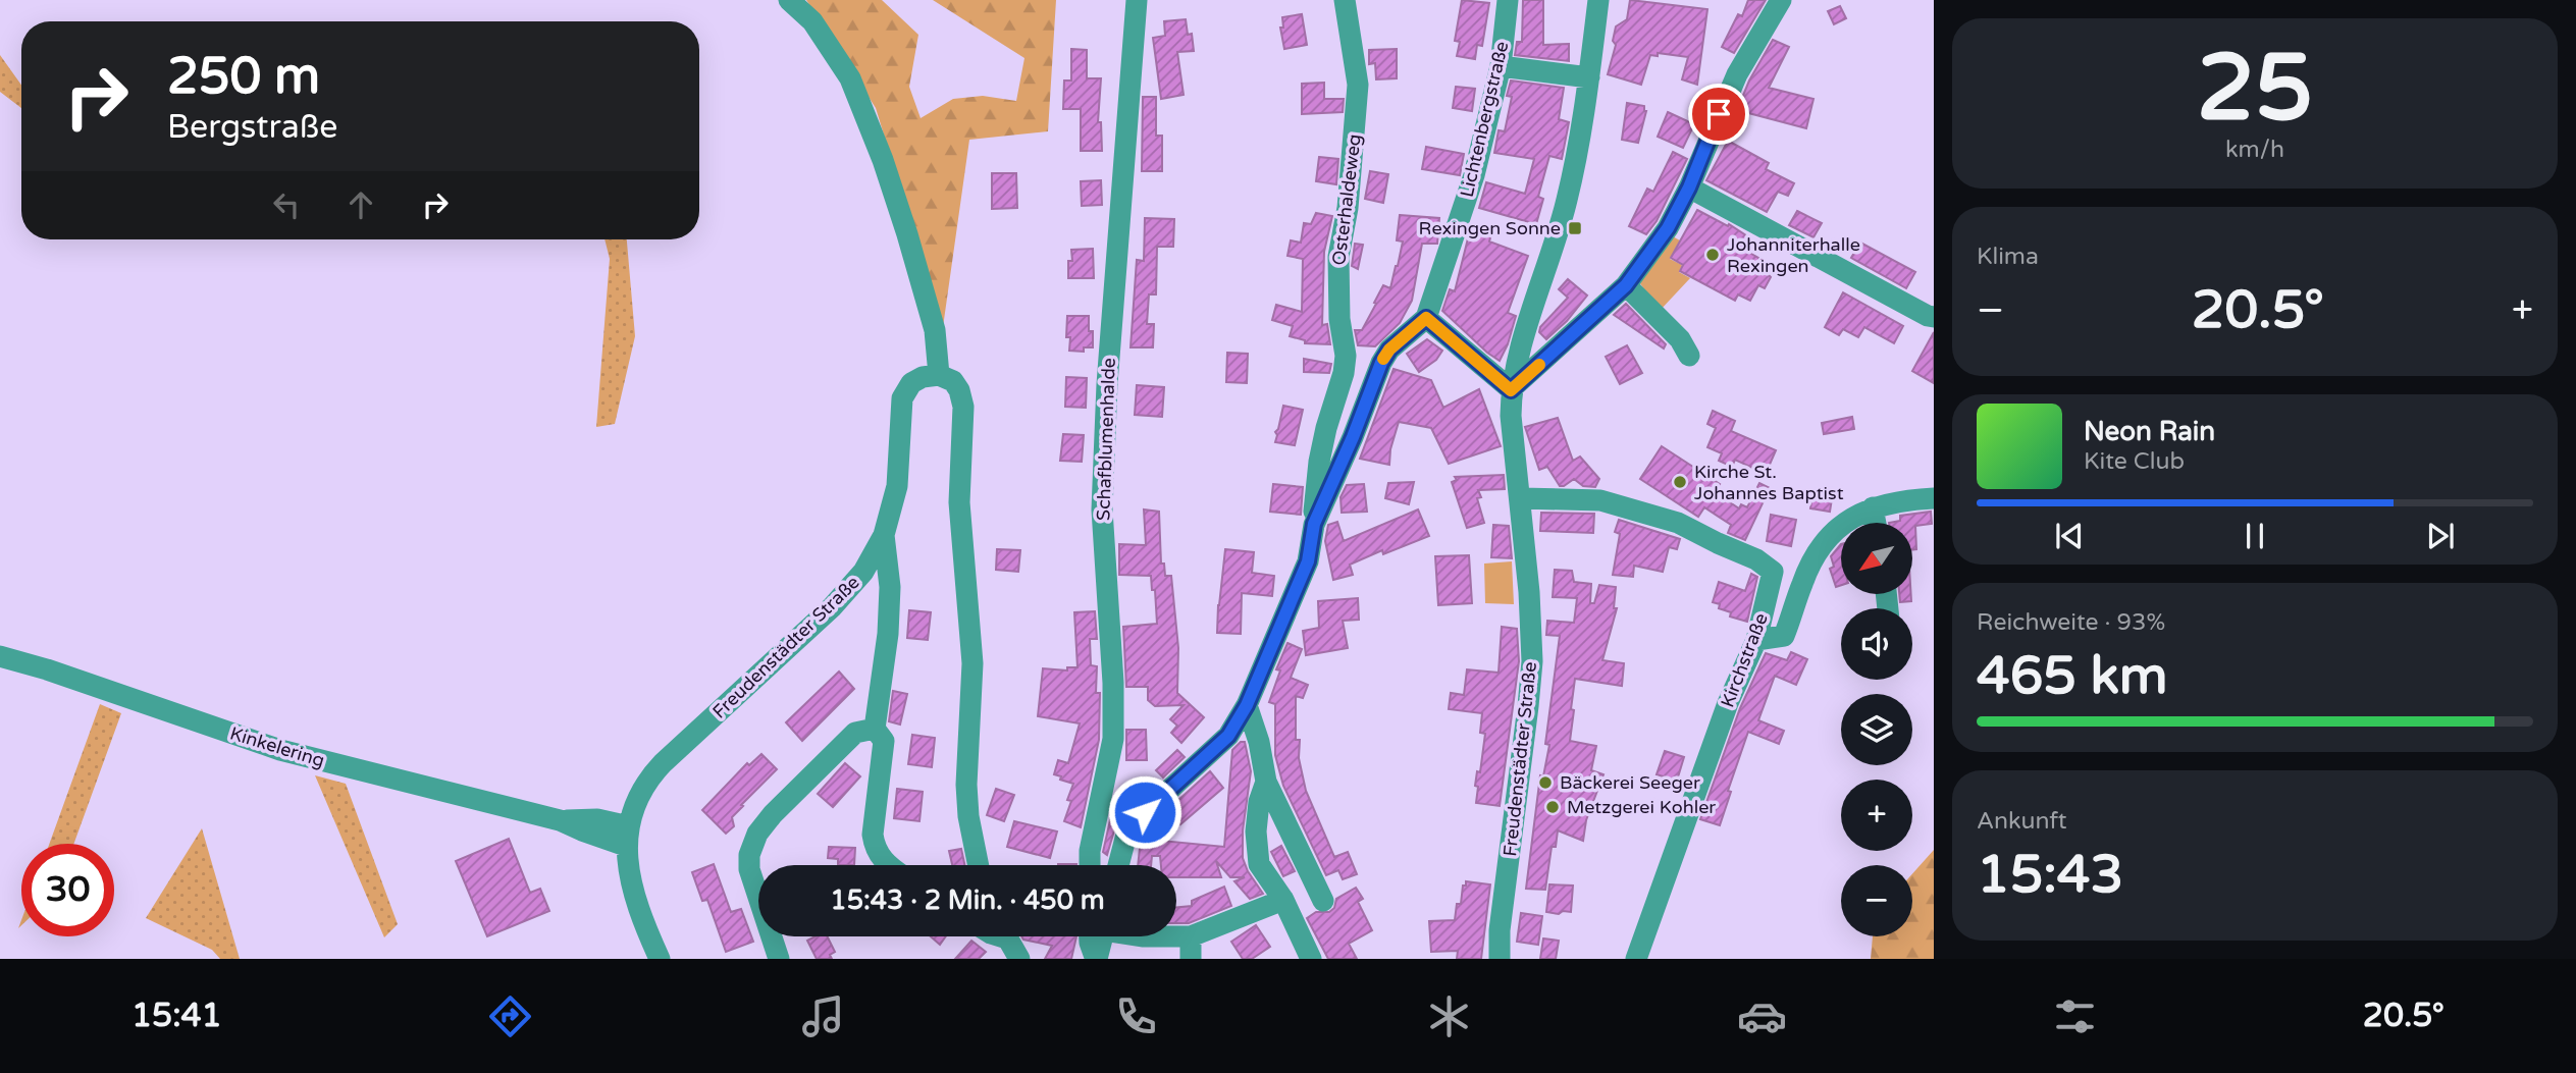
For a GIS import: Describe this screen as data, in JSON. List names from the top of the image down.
{
  "streets": {
    "street": [
      "Lichtenbergstraße",
      "Osterhaldeweg",
      "Schafblumenhalde",
      "Freudenstädter Straße",
      "Kirchstraße",
      "Kinkelering"
    ]
  },
  "crossings": [
    ["Freudenstädter Straße", "Kirchstraße"],
    ["Freudenstädter Straße", "Kinkelering"]
  ],
  "places": {
    "transit": ["Rexingen Sonne"],
    "other": [
      "Johanniterhalle Rexingen",
      "Kirche St. Johannes Baptist",
      "Bäckerei Seeger",
      "Metzgerei Kohler"
    ]
  },
  "north": "bottom left",
  "page": {
    "tile": [
      ["25", "km/h"],
      "Klima",
      ["Reichweite · 93%", "465 km"],
      ["Ankunft", "15:43"]
    ],
    "turn": ["250 m", "Bergstraße"],
    "heat": ["−", "20.5°", "+"],
    "song": ["Neon Rain", "Kite Club"],
    "map_buttons": ["+", "−"],
    "limit": "30",
    "trip": "15:43 · 2 Min. · 450 m",
    "tabs": ["15:41", "20.5°"]
  }
}
